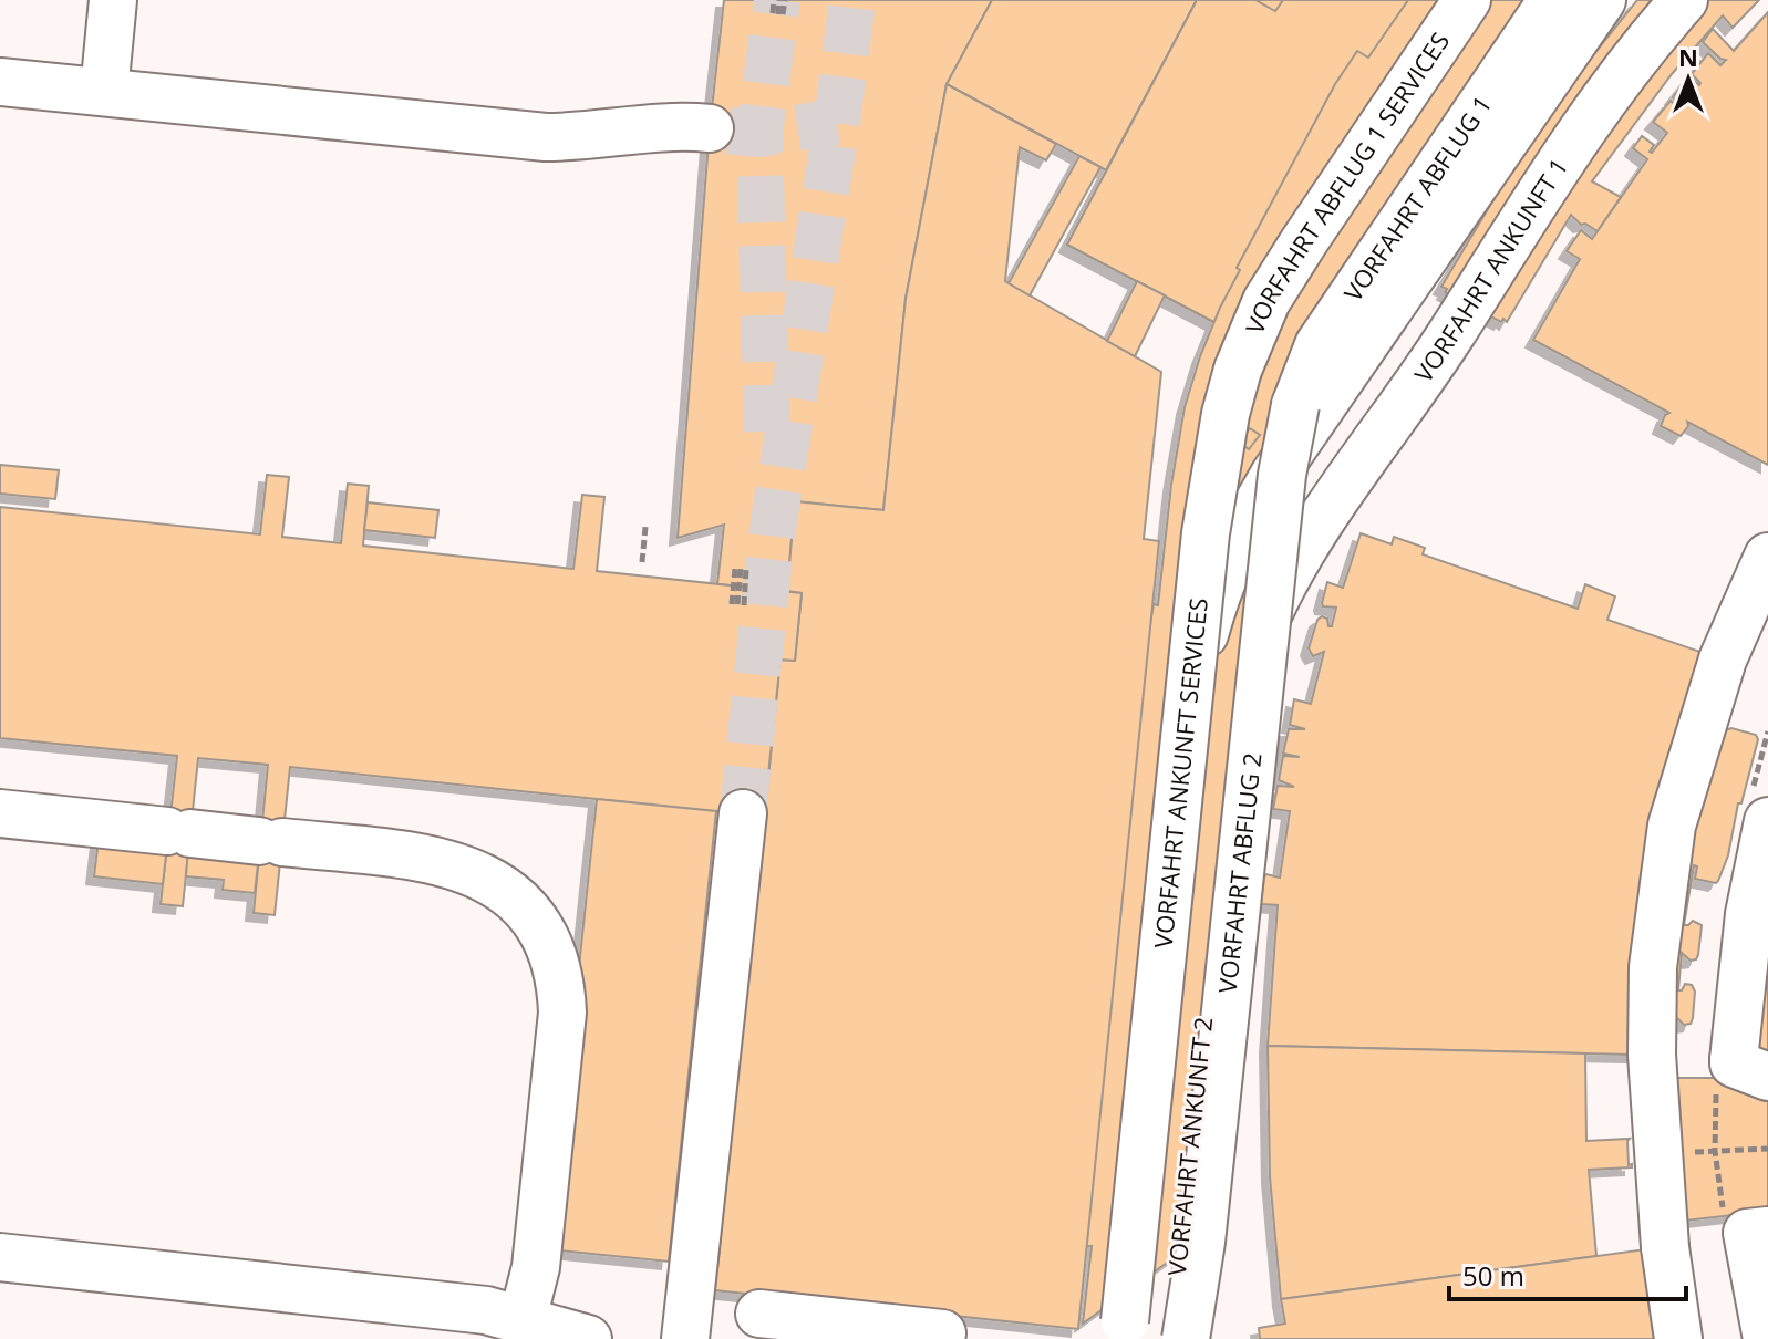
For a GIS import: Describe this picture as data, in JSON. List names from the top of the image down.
{
  "streets": {
    "lane": [
      "VORFAHRT ABFLUG 1 SERVICES",
      "VORFAHRT ABFLUG 1",
      "VORFAHRT ANKUNFT 1",
      "VORFAHRT ANKUNFT SERVICES",
      "VORFAHRT ABFLUG 2",
      "VORFAHRT ANKUNFT 2"
    ]
  },
  "crossings": [
    ["VORFAHRT ABFLUG 1 SERVICES", "VORFAHRT ANKUNFT SERVICES"],
    ["VORFAHRT ABFLUG 1", "VORFAHRT ABFLUG 2"],
    ["VORFAHRT ANKUNFT 1", "VORFAHRT ANKUNFT 2"]
  ],
  "scale_bar": "50 m",
  "north": "top"
}
